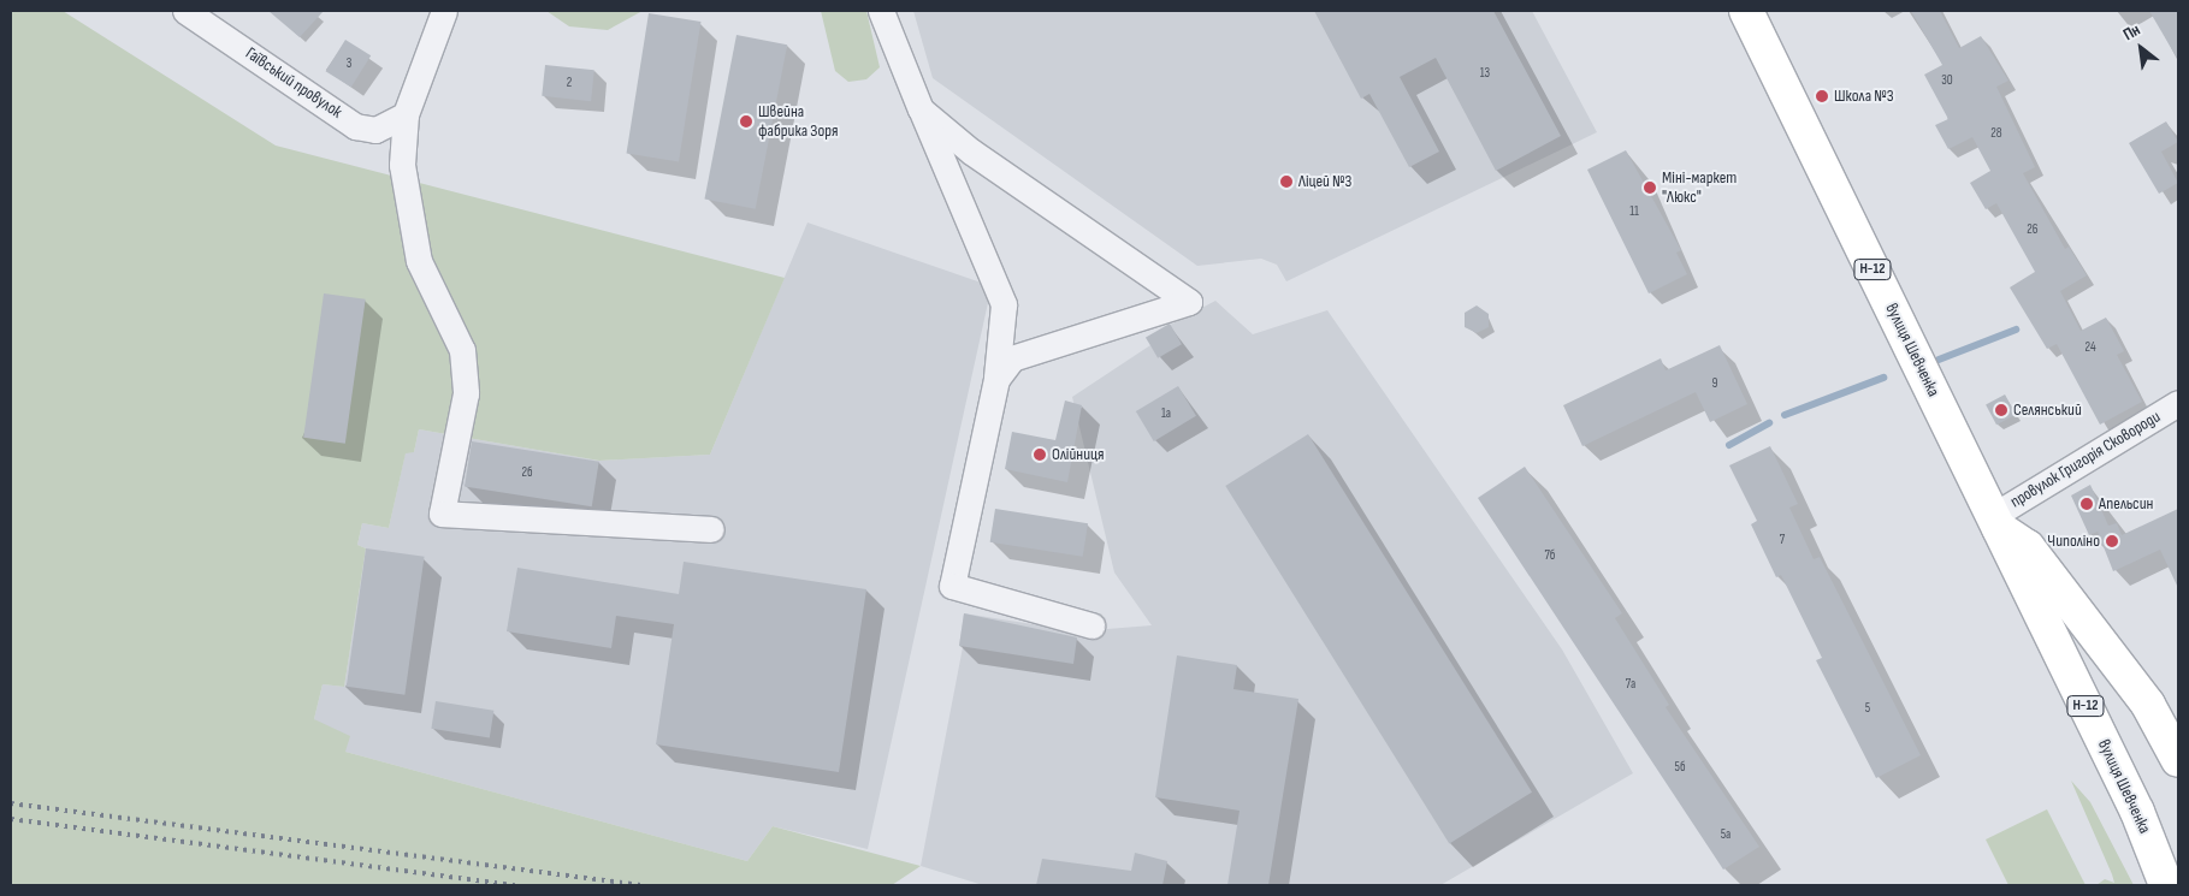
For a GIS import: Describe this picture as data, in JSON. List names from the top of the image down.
{
  "streets": {
    "main road": ["Н-12", "вулиця Шевченка"],
    "street": ["Гаївський провулок", "провулок Григорія Сковороди"]
  },
  "crossings": [
    ["вулиця Шевченка", "провулок Григорія Сковороди"]
  ],
  "places": [
    "Школа №3",
    "Швейна фабрика Зоря",
    "Ліцей №3",
    "Міні-маркет \"Люкс\"",
    "Селянський",
    "Олійниця",
    "Апельсин",
    "Чиполіно"
  ],
  "house_numbers": [
    "3",
    "13",
    "30",
    "2",
    "28",
    "11",
    "26",
    "24",
    "9",
    "1а",
    "2б",
    "7",
    "7б",
    "7а",
    "5",
    "5б",
    "5а"
  ],
  "north": "top left"
}
